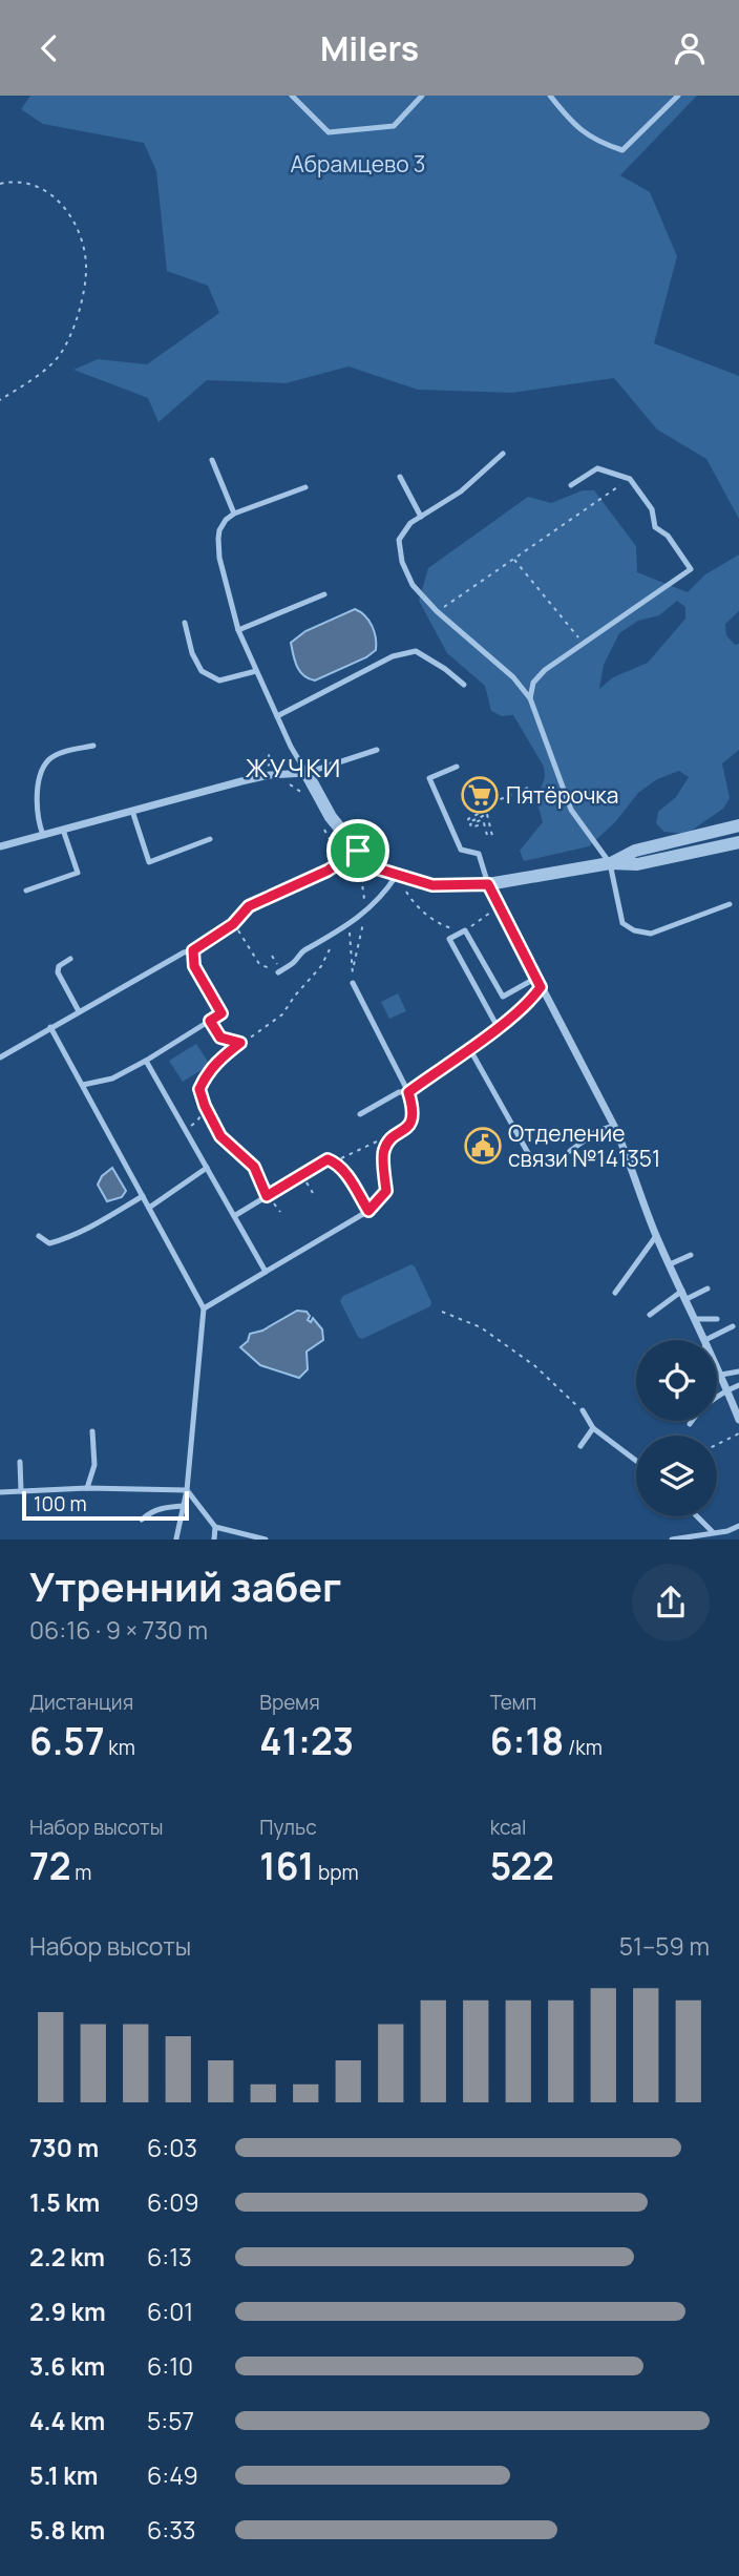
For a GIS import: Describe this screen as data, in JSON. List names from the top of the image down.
{
  "districts": ["ЖУЧКИ"],
  "parks": ["Абрамцево 3"],
  "places": {
    "supermarket": ["Пятёрочка"],
    "public building": ["Отделение связи №141351"]
  },
  "scale_bar": "100 m",
  "page": {
    "header": "Milers",
    "scale": "100 m",
    "heading": ["Утренний забег", "06:16 · 9 × 730 m"],
    "stats": [
      ["Дистанция", "6.57 km"],
      ["Время", "41:23"],
      ["Темп", "6:18 /km"],
      ["Набор высоты", "72 m"],
      ["Пульс", "161 bpm"],
      ["kcal", "522"]
    ],
    "chart": ["Набор высоты", "51–59 m"],
    "list": [
      {
        "name": "730 m",
        "note": "6:03"
      },
      {
        "name": "1.5 km",
        "note": "6:09"
      },
      {
        "name": "2.2 km",
        "note": "6:13"
      },
      {
        "name": "2.9 km",
        "note": "6:01"
      },
      {
        "name": "3.6 km",
        "note": "6:10"
      },
      {
        "name": "4.4 km",
        "note": "5:57"
      },
      {
        "name": "5.1 km",
        "note": "6:49"
      },
      {
        "name": "5.8 km",
        "note": "6:33"
      }
    ]
  }
}
